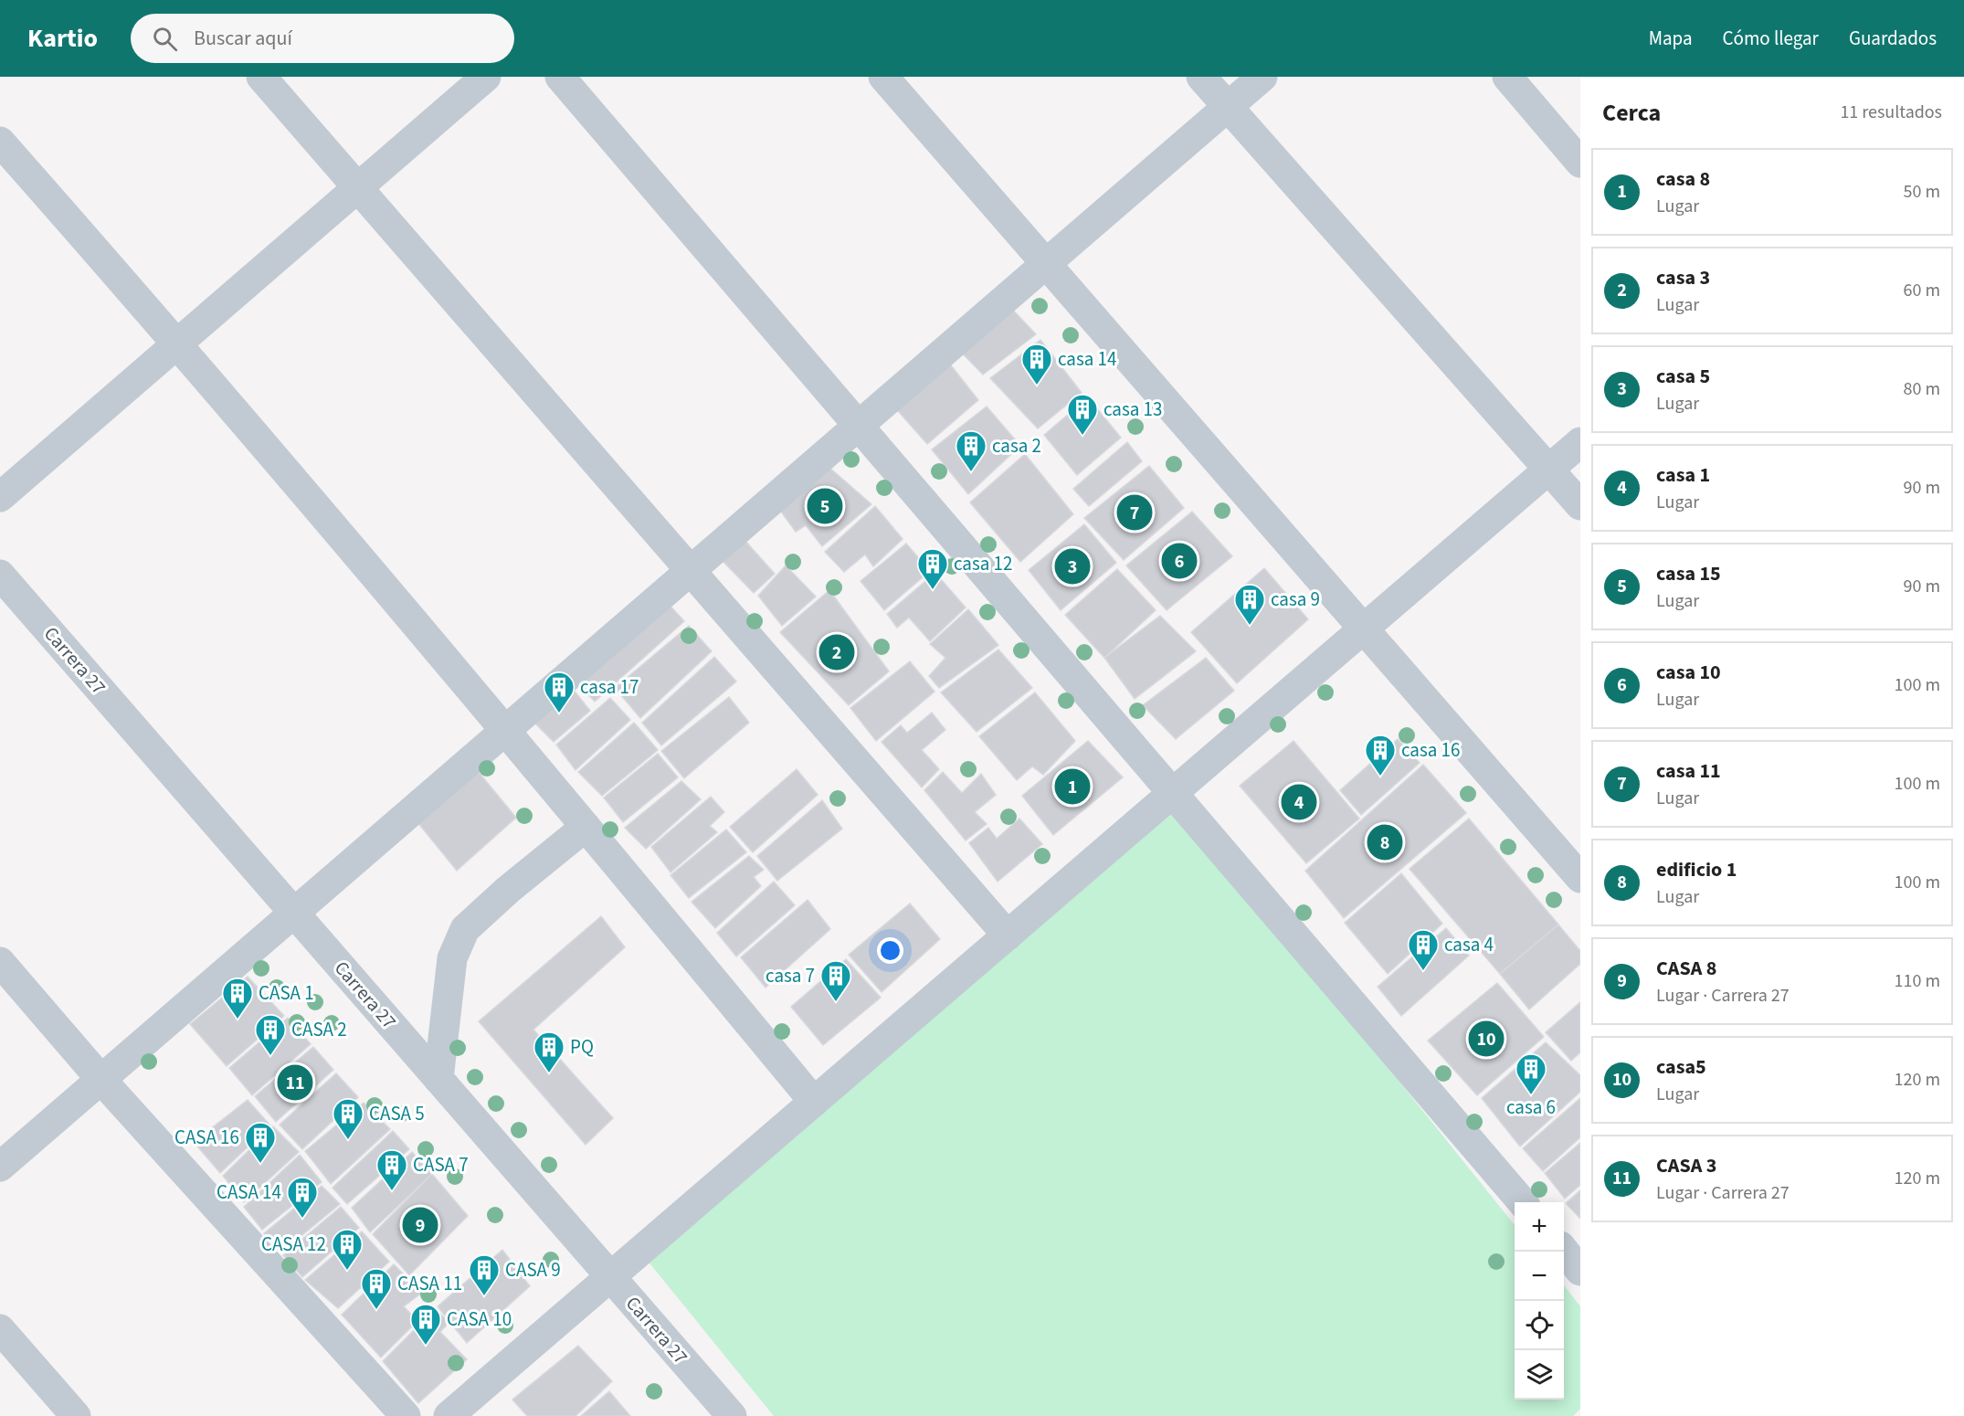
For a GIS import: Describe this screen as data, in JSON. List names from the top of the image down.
{
  "streets": {
    "street": ["Carrera 27"]
  },
  "places": {
    "building": [
      "casa 14",
      "casa 13",
      "casa 2",
      "casa 12",
      "casa 9",
      "casa 17",
      "casa 16",
      "casa 4",
      "casa 7",
      "CASA 1",
      "CASA 2",
      "PQ",
      "casa 6",
      "CASA 5",
      "CASA 16",
      "CASA 7",
      "CASA 14",
      "CASA 12",
      "CASA 9",
      "CASA 11",
      "CASA 10"
    ]
  },
  "page": {
    "header": "Kartio",
    "search": "Buscar aquí",
    "nav": ["Mapa", "Cómo llegar", "Guardados"],
    "heading": ["Cerca", "11 resultados"],
    "list": [
      {
        "mark": "1",
        "name": "casa 8",
        "note": "Lugar",
        "value": "50 m"
      },
      {
        "mark": "2",
        "name": "casa 3",
        "note": "Lugar",
        "value": "60 m"
      },
      {
        "mark": "3",
        "name": "casa 5",
        "note": "Lugar",
        "value": "80 m"
      },
      {
        "mark": "4",
        "name": "casa 1",
        "note": "Lugar",
        "value": "90 m"
      },
      {
        "mark": "5",
        "name": "casa 15",
        "note": "Lugar",
        "value": "90 m"
      },
      {
        "mark": "6",
        "name": "casa 10",
        "note": "Lugar",
        "value": "100 m"
      },
      {
        "mark": "7",
        "name": "casa 11",
        "note": "Lugar",
        "value": "100 m"
      },
      {
        "mark": "8",
        "name": "edificio 1",
        "note": "Lugar",
        "value": "100 m"
      },
      {
        "mark": "9",
        "name": "CASA 8",
        "note": "Lugar · Carrera 27",
        "value": "110 m"
      },
      {
        "mark": "10",
        "name": "casa5",
        "note": "Lugar",
        "value": "120 m"
      },
      {
        "mark": "11",
        "name": "CASA 3",
        "note": "Lugar · Carrera 27",
        "value": "120 m"
      }
    ],
    "pins": [
      "5",
      "7",
      "6",
      "3",
      "2",
      "1",
      "4",
      "8",
      "10",
      "11",
      "9"
    ],
    "map_buttons": ["+", "−"]
  }
}
